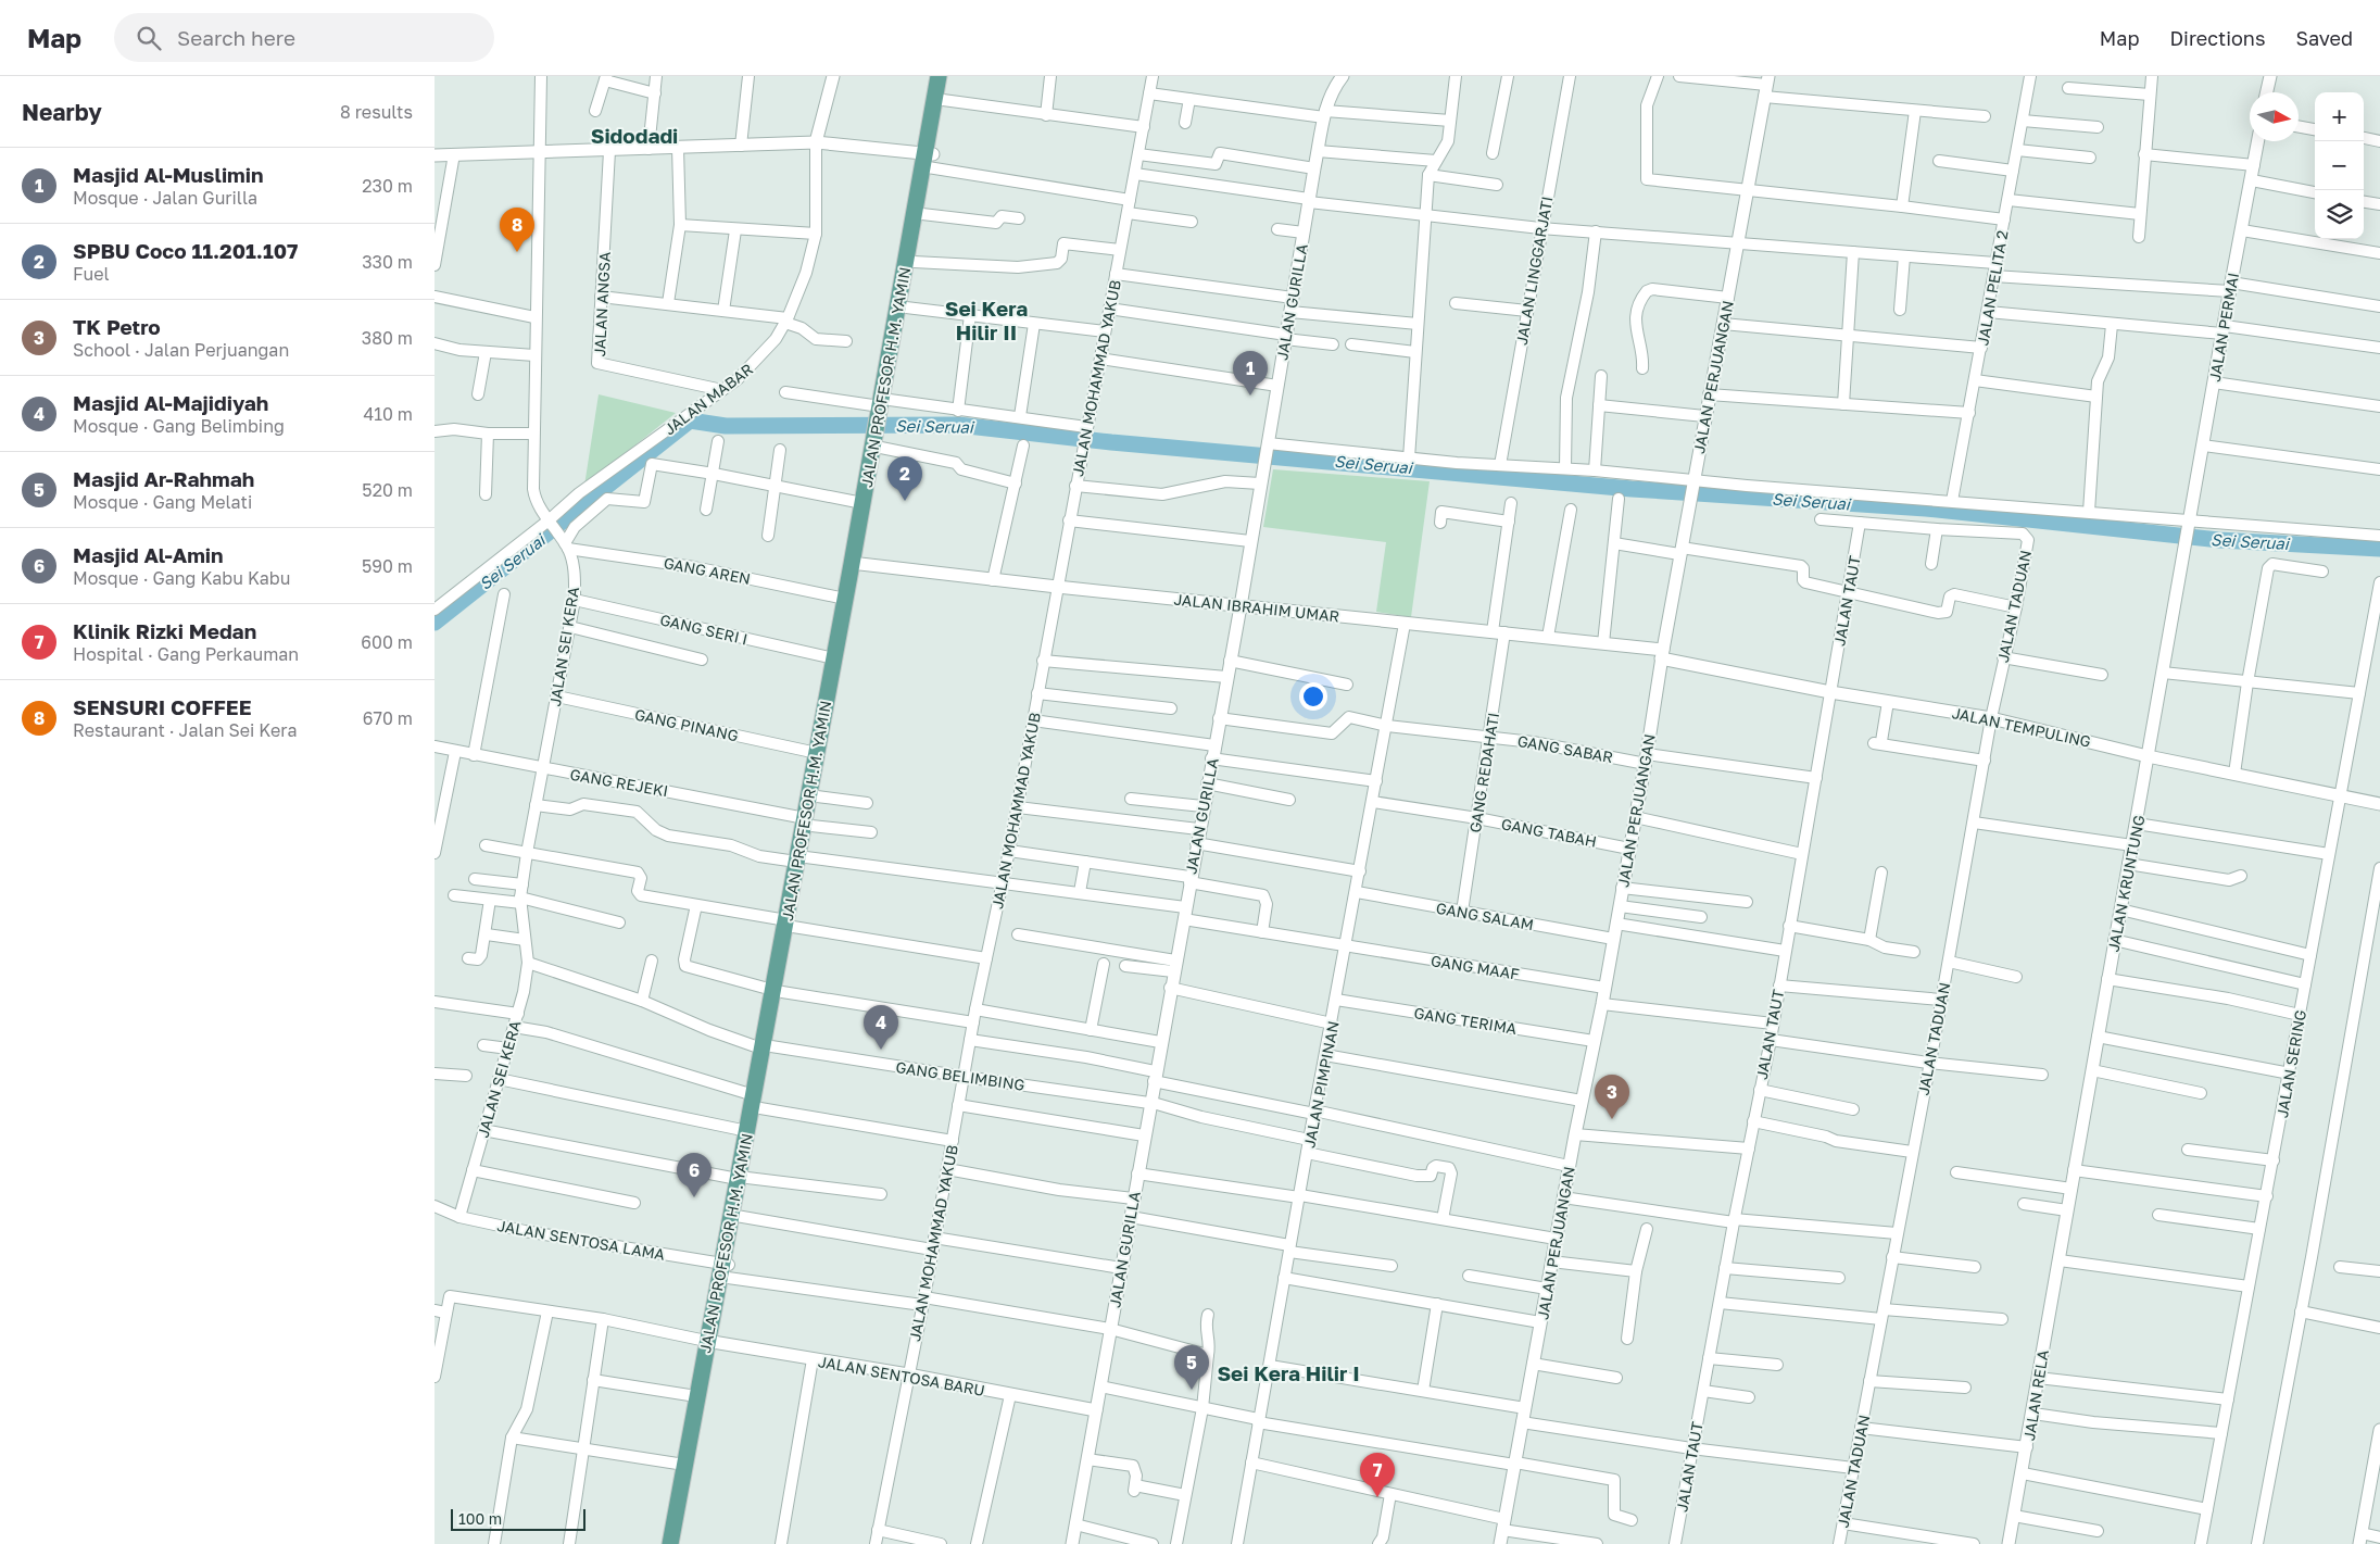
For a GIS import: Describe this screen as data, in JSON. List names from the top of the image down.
{
  "streets": {
    "main road": ["JALAN PROFESOR H.M. YAMIN"],
    "street": [
      "JALAN LINGGARJATI",
      "JALAN PELITA 2",
      "JALAN GURILLA",
      "JALAN ANGSA",
      "JALAN PERMAI",
      "JALAN PERJUANGAN",
      "JALAN MOHAMMAD YAKUB",
      "JALAN MABAR",
      "GANG AREN",
      "JALAN TAUT",
      "JALAN TADUAN",
      "JALAN IBRAHIM UMAR",
      "GANG SERI I",
      "JALAN SEI KERA",
      "GANG PINANG",
      "JALAN TEMPULING",
      "GANG SABAR",
      "GANG REDAHATI",
      "GANG REJEKI",
      "GANG TABAH",
      "JALAN KRUNTUNG",
      "GANG SALAM",
      "GANG MAAF",
      "GANG TERIMA",
      "JALAN SERING",
      "GANG BELIMBING",
      "JALAN PIMPINAN",
      "JALAN SENTOSA LAMA",
      "JALAN SENTOSA BARU",
      "JALAN RELA"
    ]
  },
  "crossings": [
    ["JALAN GURILLA", "JALAN IBRAHIM UMAR"],
    ["JALAN GURILLA", "GANG SABAR"],
    ["JALAN GURILLA", "GANG MAAF"],
    ["JALAN GURILLA", "GANG BELIMBING"],
    ["JALAN GURILLA", "JALAN SENTOSA LAMA"],
    ["JALAN GURILLA", "JALAN SENTOSA BARU"],
    ["JALAN ANGSA", "JALAN MABAR"],
    ["JALAN PERMAI", "JALAN KRUNTUNG"],
    ["JALAN PROFESOR H.M. YAMIN", "GANG AREN"],
    ["JALAN PROFESOR H.M. YAMIN", "JALAN IBRAHIM UMAR"],
    ["JALAN PROFESOR H.M. YAMIN", "GANG SERI I"],
    ["JALAN PROFESOR H.M. YAMIN", "GANG PINANG"],
    ["JALAN PROFESOR H.M. YAMIN", "GANG REJEKI"],
    ["JALAN PROFESOR H.M. YAMIN", "GANG MAAF"],
    ["JALAN PROFESOR H.M. YAMIN", "GANG BELIMBING"],
    ["JALAN PROFESOR H.M. YAMIN", "JALAN SENTOSA LAMA"],
    ["JALAN PROFESOR H.M. YAMIN", "JALAN SENTOSA BARU"],
    ["JALAN PERJUANGAN", "JALAN IBRAHIM UMAR"],
    ["JALAN PERJUANGAN", "JALAN TEMPULING"],
    ["JALAN PERJUANGAN", "GANG SABAR"],
    ["JALAN PERJUANGAN", "GANG TABAH"],
    ["JALAN PERJUANGAN", "GANG SALAM"],
    ["JALAN PERJUANGAN", "GANG MAAF"],
    ["JALAN PERJUANGAN", "GANG TERIMA"],
    ["JALAN MOHAMMAD YAKUB", "JALAN IBRAHIM UMAR"],
    ["JALAN MOHAMMAD YAKUB", "GANG MAAF"],
    ["JALAN MOHAMMAD YAKUB", "GANG BELIMBING"],
    ["JALAN MOHAMMAD YAKUB", "JALAN SENTOSA LAMA"],
    ["JALAN MOHAMMAD YAKUB", "JALAN SENTOSA BARU"],
    ["JALAN MABAR", "JALAN SEI KERA"],
    ["GANG AREN", "JALAN SEI KERA"],
    ["JALAN TAUT", "JALAN TEMPULING"],
    ["JALAN TAUT", "GANG SABAR"],
    ["JALAN TADUAN", "JALAN TEMPULING"],
    ["JALAN IBRAHIM UMAR", "JALAN TEMPULING"],
    ["JALAN IBRAHIM UMAR", "GANG REDAHATI"],
    ["JALAN IBRAHIM UMAR", "JALAN PIMPINAN"],
    ["GANG SERI I", "JALAN SEI KERA"],
    ["JALAN SEI KERA", "GANG PINANG"],
    ["JALAN SEI KERA", "GANG REJEKI"],
    ["JALAN SEI KERA", "GANG MAAF"],
    ["JALAN SEI KERA", "GANG BELIMBING"],
    ["JALAN SEI KERA", "JALAN SENTOSA LAMA"],
    ["JALAN TEMPULING", "JALAN KRUNTUNG"],
    ["JALAN TEMPULING", "JALAN SERING"],
    ["GANG SABAR", "GANG REDAHATI"],
    ["GANG SABAR", "JALAN PIMPINAN"],
    ["GANG REDAHATI", "GANG TABAH"],
    ["GANG REDAHATI", "GANG SALAM"],
    ["GANG TABAH", "JALAN PIMPINAN"],
    ["JALAN KRUNTUNG", "JALAN RELA"],
    ["GANG SALAM", "JALAN PIMPINAN"],
    ["GANG MAAF", "JALAN PIMPINAN"],
    ["GANG TERIMA", "JALAN PIMPINAN"],
    ["GANG BELIMBING", "JALAN PIMPINAN"]
  ],
  "districts": ["Sidodadi", "Sei Kera Hilir II", "Sei Kera Hilir I"],
  "water": ["Sei Seruai"],
  "scale_bar": "100 m",
  "north": "right",
  "page": {
    "header": "Map",
    "search": "Search here",
    "nav": ["Map", "Directions", "Saved"],
    "heading": ["Nearby", "8 results"],
    "map_buttons": ["+", "−"],
    "list": [
      {
        "mark": "1",
        "name": "Masjid Al-Muslimin",
        "note": "Mosque · Jalan Gurilla",
        "value": "230 m"
      },
      {
        "mark": "2",
        "name": "SPBU Coco 11.201.107",
        "note": "Fuel",
        "value": "330 m"
      },
      {
        "mark": "3",
        "name": "TK Petro",
        "note": "School · Jalan Perjuangan",
        "value": "380 m"
      },
      {
        "mark": "4",
        "name": "Masjid Al-Majidiyah",
        "note": "Mosque · Gang Belimbing",
        "value": "410 m"
      },
      {
        "mark": "5",
        "name": "Masjid Ar-Rahmah",
        "note": "Mosque · Gang Melati",
        "value": "520 m"
      },
      {
        "mark": "6",
        "name": "Masjid Al-Amin",
        "note": "Mosque · Gang Kabu Kabu",
        "value": "590 m"
      },
      {
        "mark": "7",
        "name": "Klinik Rizki Medan",
        "note": "Hospital · Gang Perkauman",
        "value": "600 m"
      },
      {
        "mark": "8",
        "name": "SENSURI COFFEE",
        "note": "Restaurant · Jalan Sei Kera",
        "value": "670 m"
      }
    ],
    "pins": [
      "8",
      "1",
      "2",
      "4",
      "3",
      "6",
      "5",
      "7"
    ],
    "scale": "100 m"
  }
}
